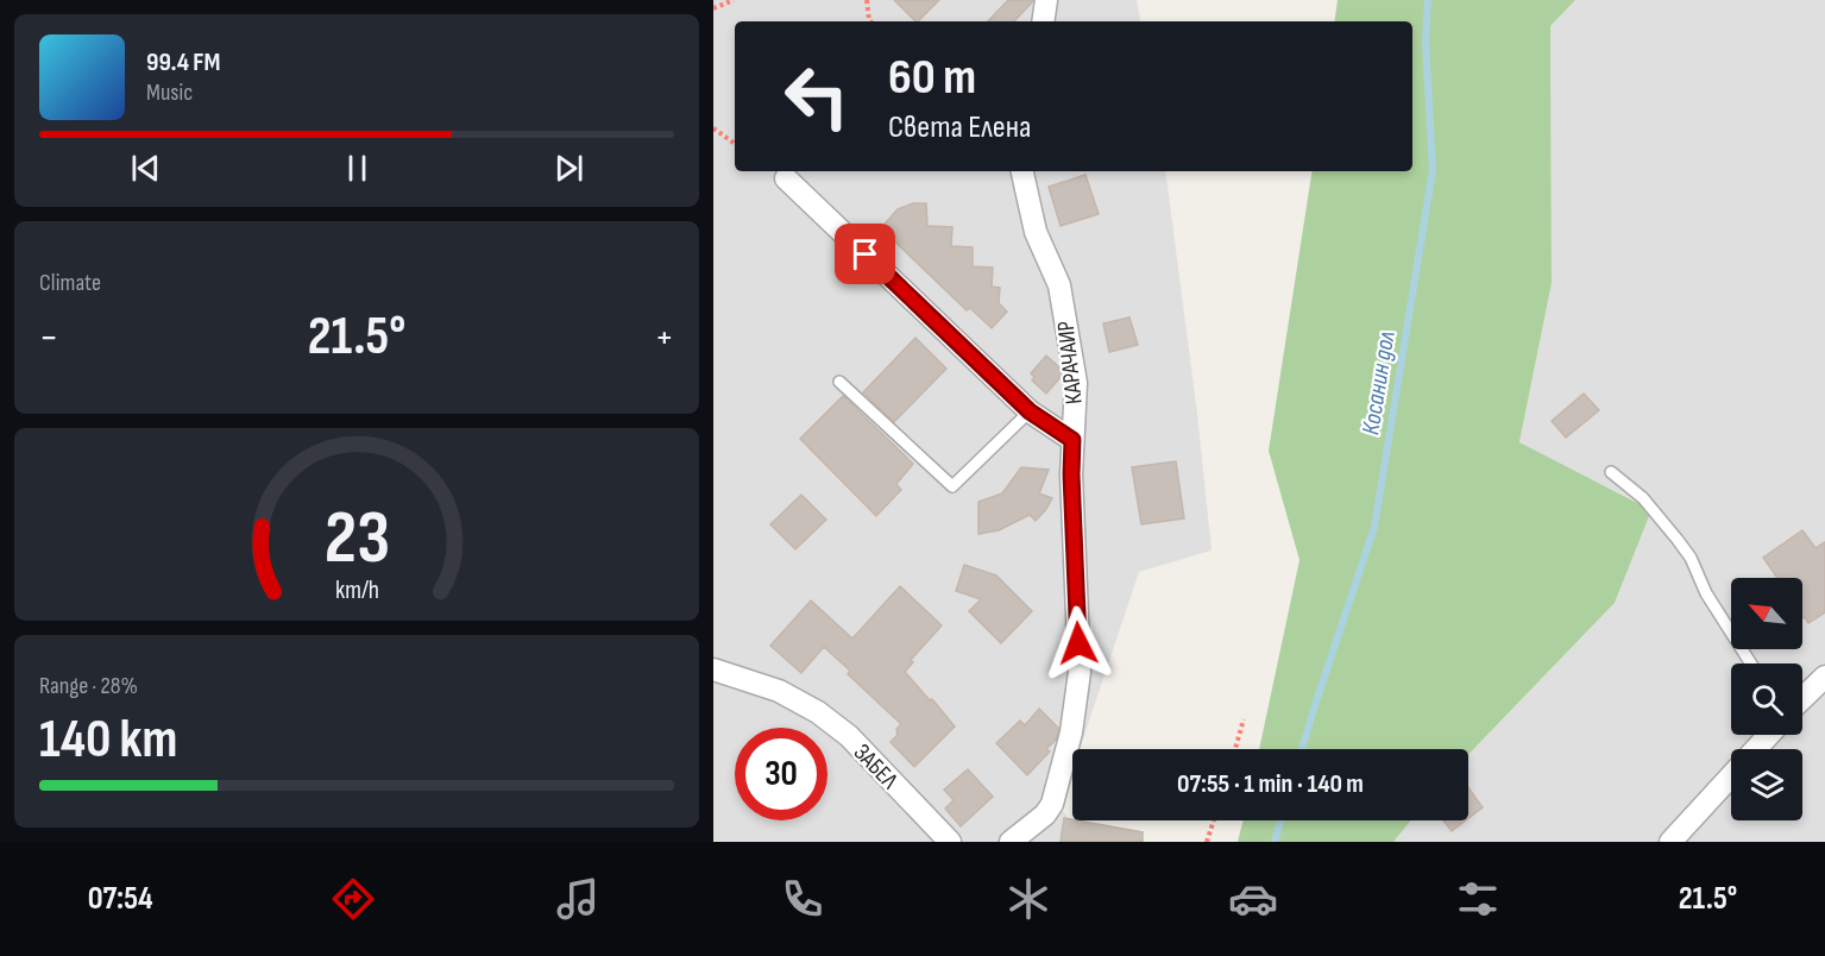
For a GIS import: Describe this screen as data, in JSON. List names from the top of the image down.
{
  "streets": {
    "street": ["КАРАЧАИР", "ЗАБЕЛ"]
  },
  "water": ["Косанин дол"],
  "north": "top left",
  "page": {
    "turn": ["60 m", "Света Елена"],
    "song": ["99.4 FM", "Music"],
    "tile": [
      "Climate",
      ["Range · 28%", "140 km"]
    ],
    "heat": ["−", "21.5°", "+"],
    "limit": "30",
    "trip": "07:55 · 1 min · 140 m",
    "tabs": ["07:54", "21.5°"],
    "gauge": ["23", "km/h"]
  }
}
